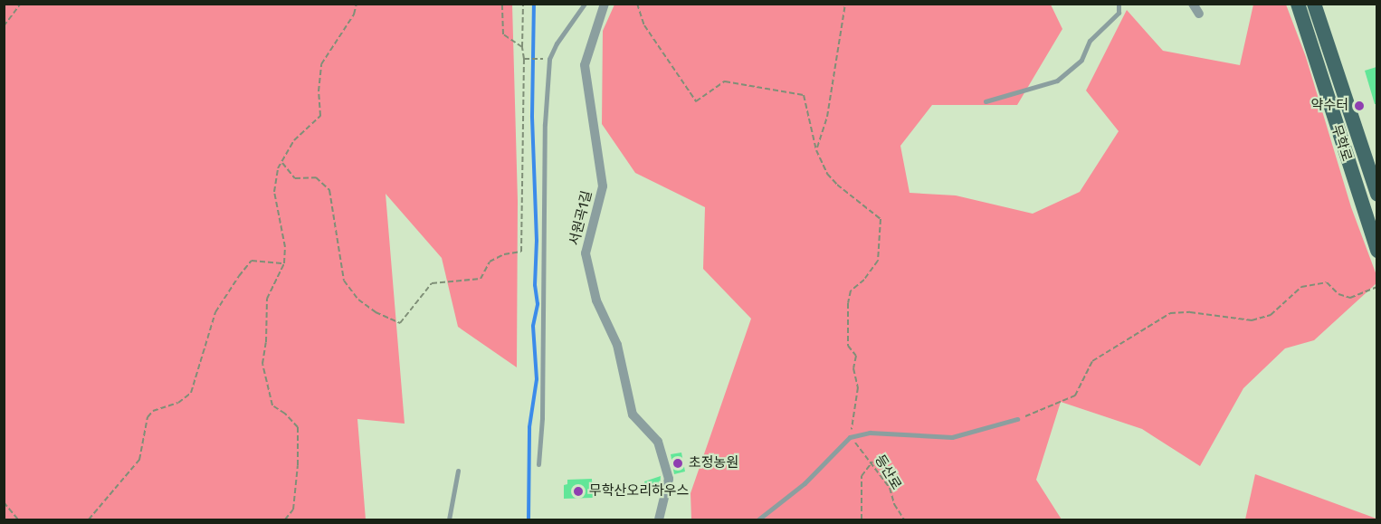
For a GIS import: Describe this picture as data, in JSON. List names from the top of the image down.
{
  "streets": {
    "main road": ["무학로"],
    "street": ["서원곡1길"],
    "path": ["등산로"]
  },
  "places": ["약수터", "초정농원", "무학산오리하우스"]
}
